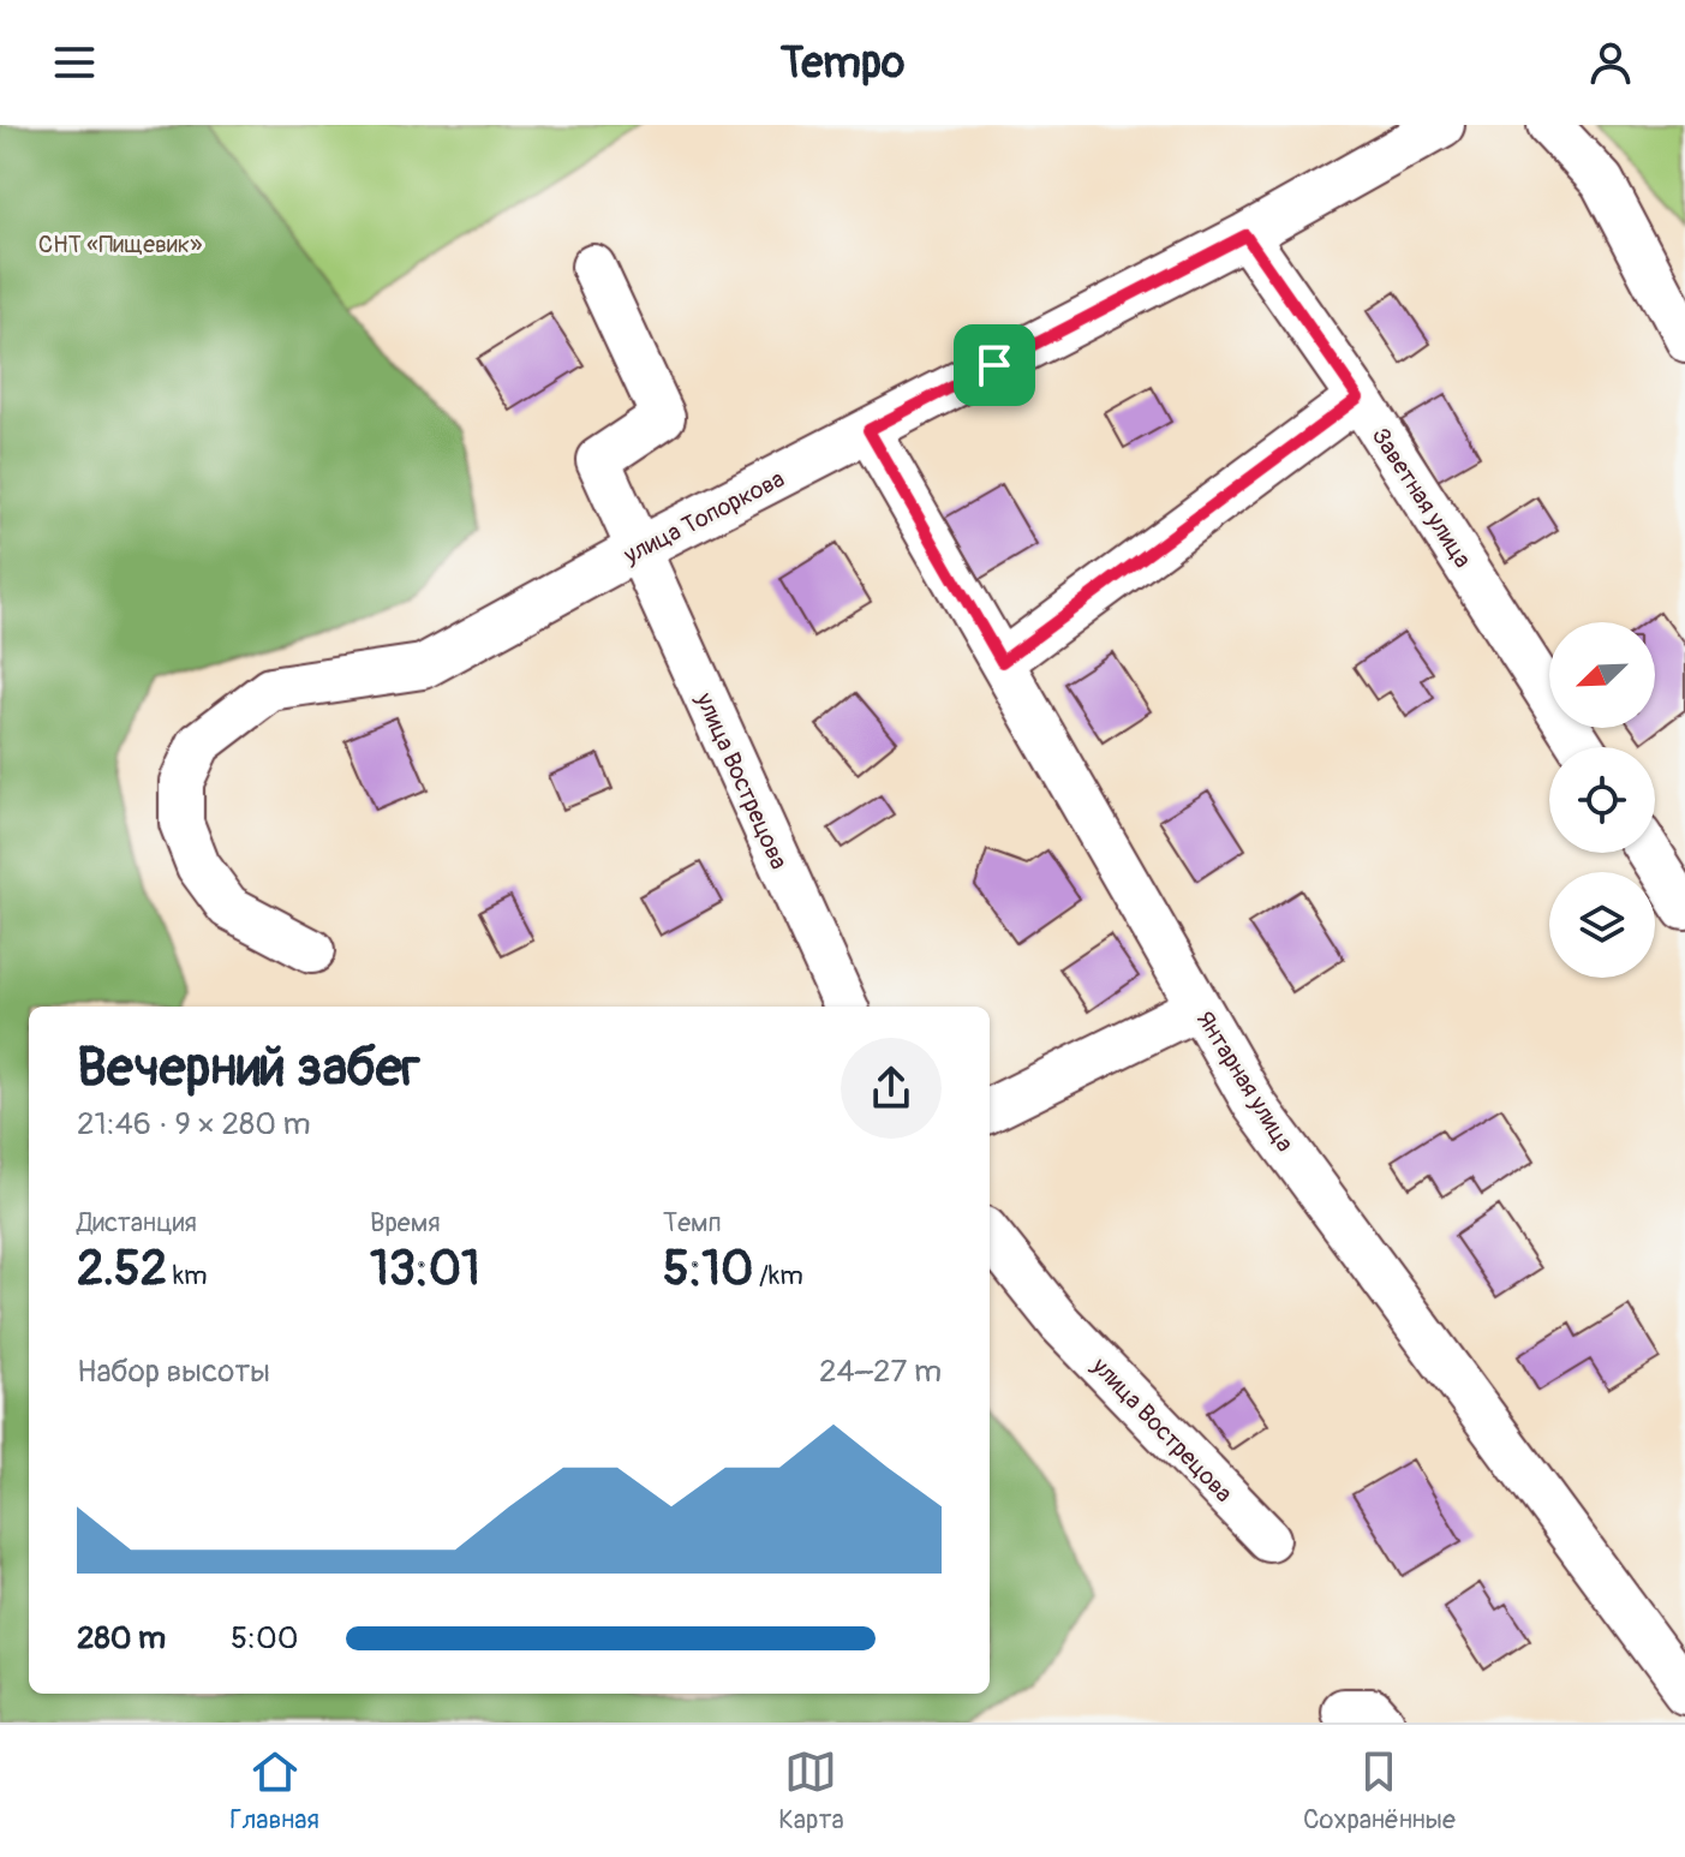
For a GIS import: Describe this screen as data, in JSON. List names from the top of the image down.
{
  "streets": {
    "street": [
      "Заветная улица",
      "улица Топоркова",
      "улица Вострецова",
      "Янтарная улица"
    ]
  },
  "crossings": [
    ["Заветная улица", "улица Топоркова"],
    ["улица Топоркова", "улица Вострецова"],
    ["улица Топоркова", "Янтарная улица"]
  ],
  "parks": ["СНТ «Пищевик»"],
  "north": "bottom left",
  "page": {
    "header": "Tempo",
    "heading": ["Вечерний забег", "21:46 · 9 × 280 m"],
    "stats": [
      ["Дистанция", "2.52 km"],
      ["Время", "13:01"],
      ["Темп", "5:10 /km"]
    ],
    "chart": ["Набор высоты", "24–27 m"],
    "list": [
      {
        "name": "280 m",
        "note": "5:00"
      }
    ],
    "tabs": ["Главная", "Карта", "Сохранённые"]
  }
}
